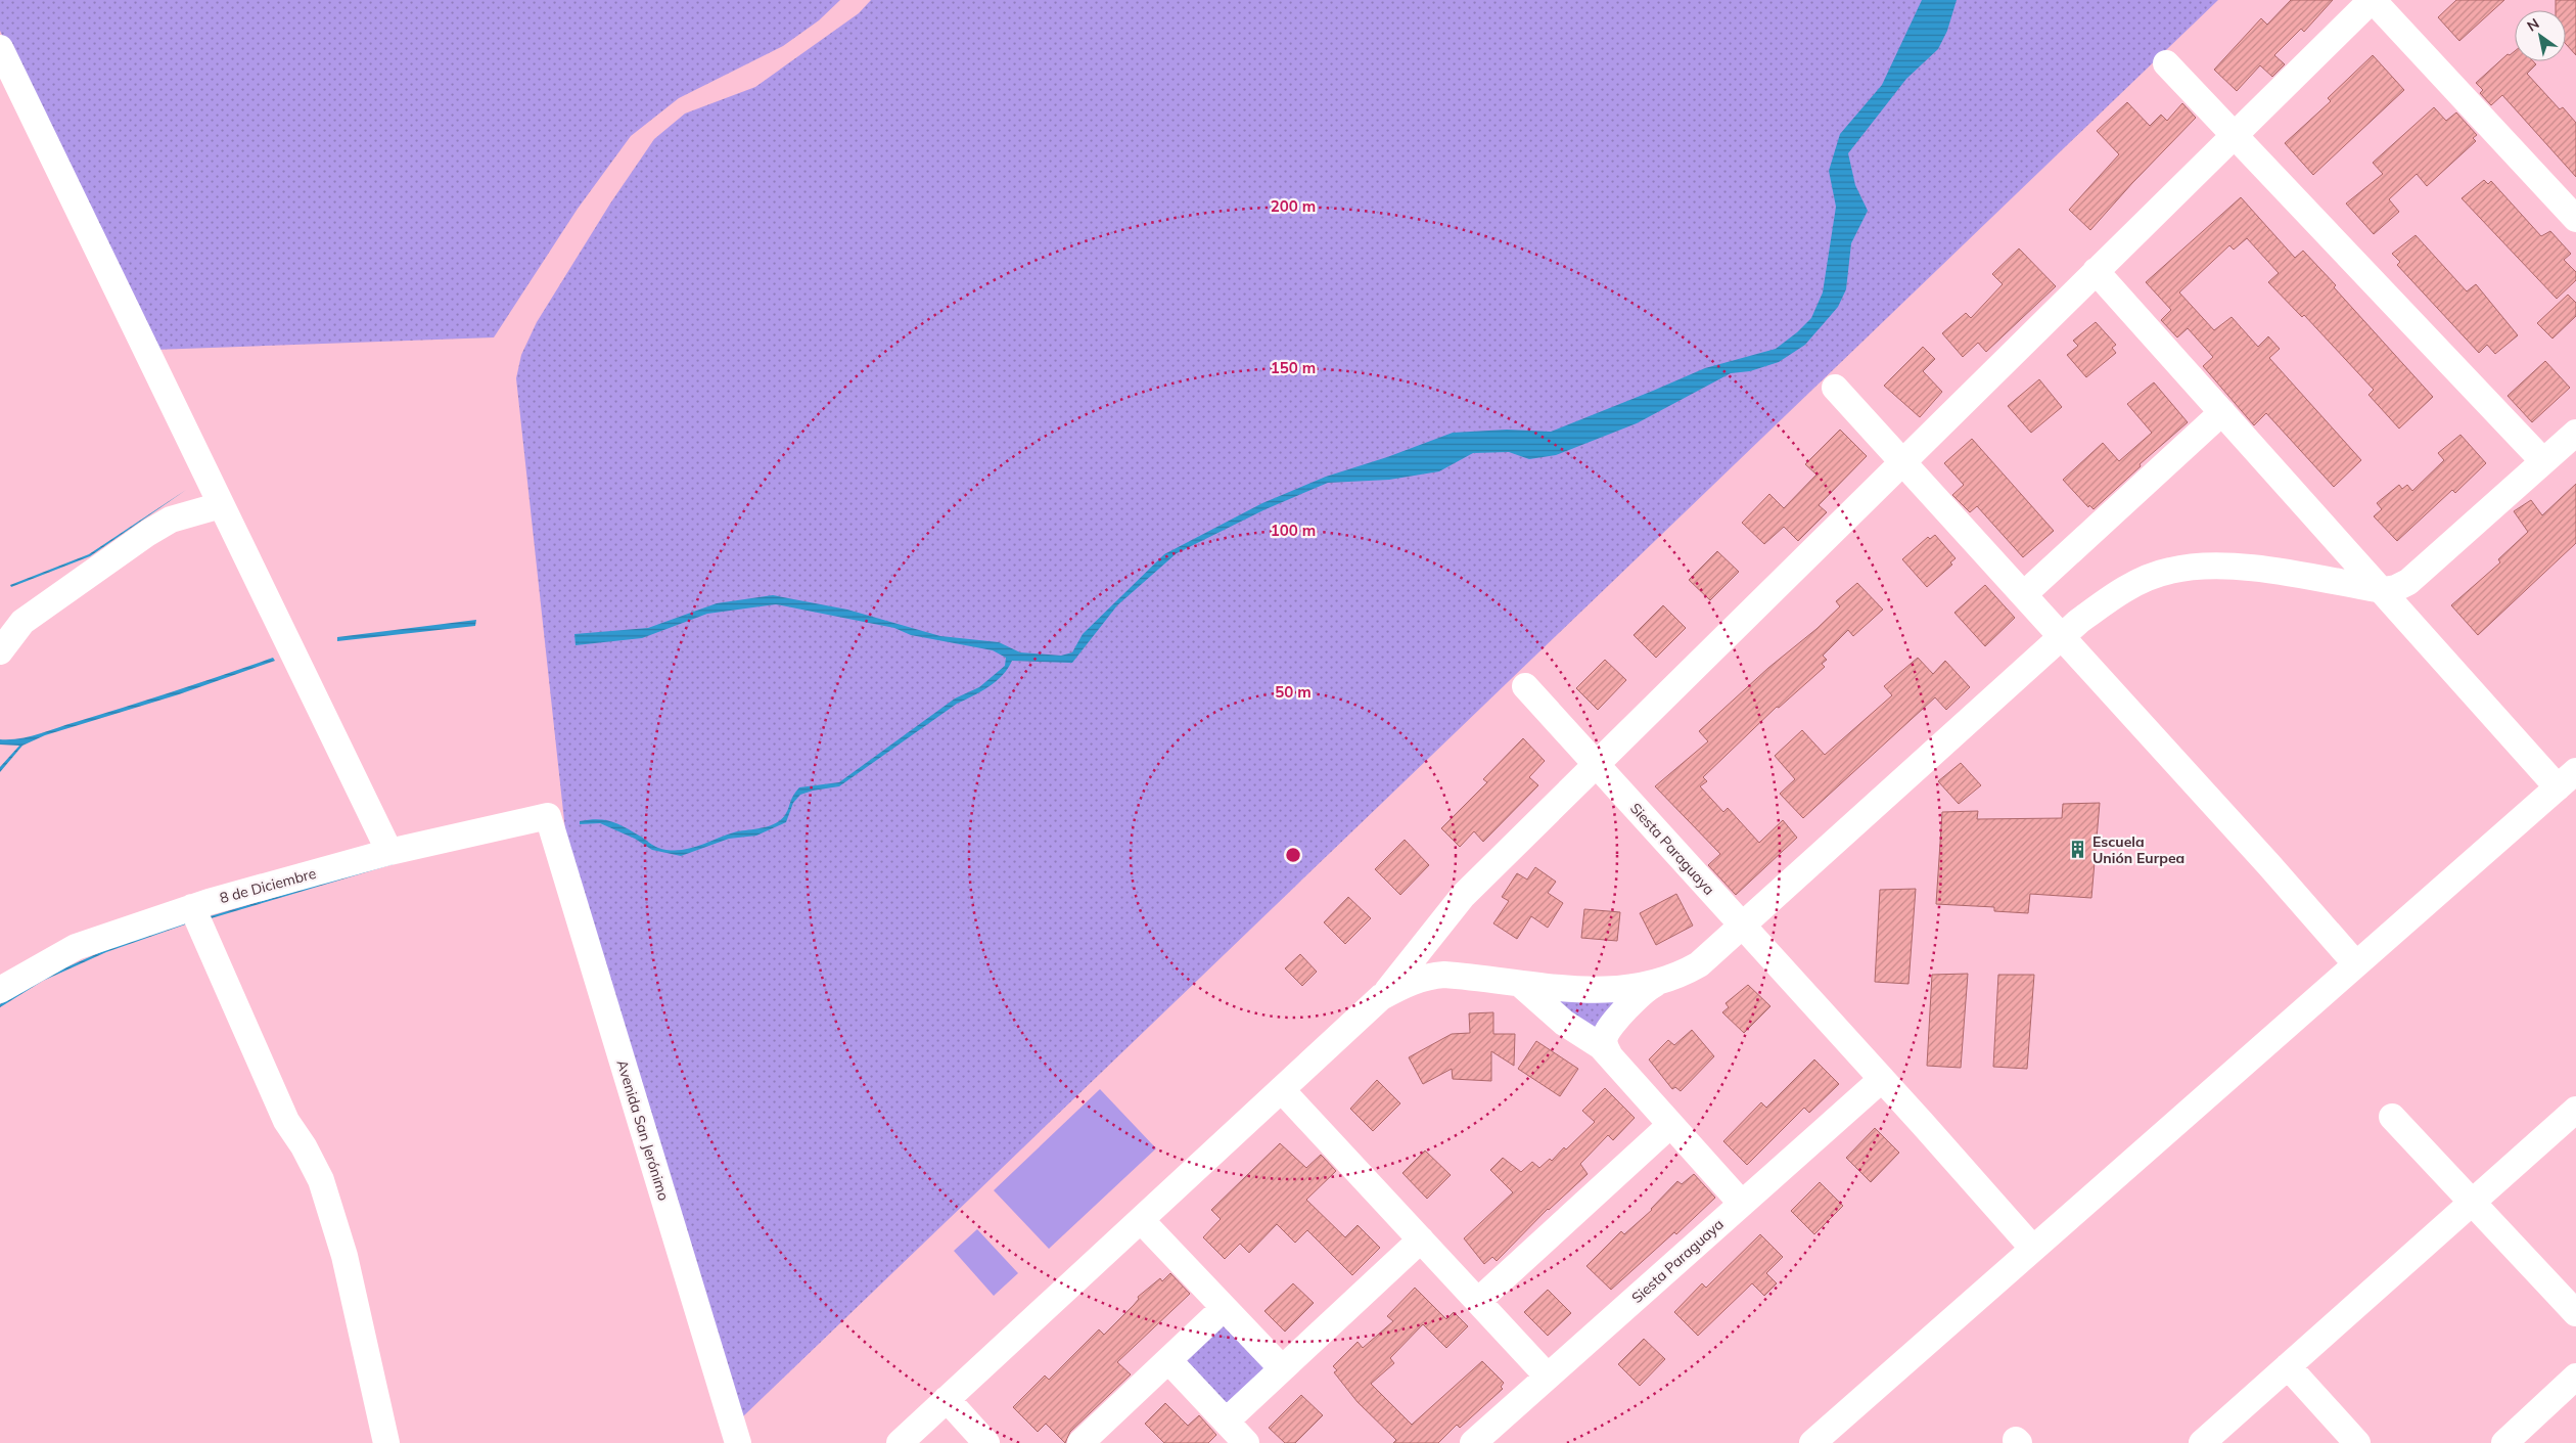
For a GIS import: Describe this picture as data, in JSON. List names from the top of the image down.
{
  "streets": {
    "street": ["Siesta Paraguaya", "8 de Diciembre", "Avenida San Jerónimo"]
  },
  "crossings": [
    ["8 de Diciembre", "Avenida San Jerónimo"]
  ],
  "places": {
    "building": ["Escuela Unión Eurpea"]
  },
  "north": "top left",
  "rings": [
    "200 m",
    "150 m",
    "100 m",
    "50 m"
  ]
}
